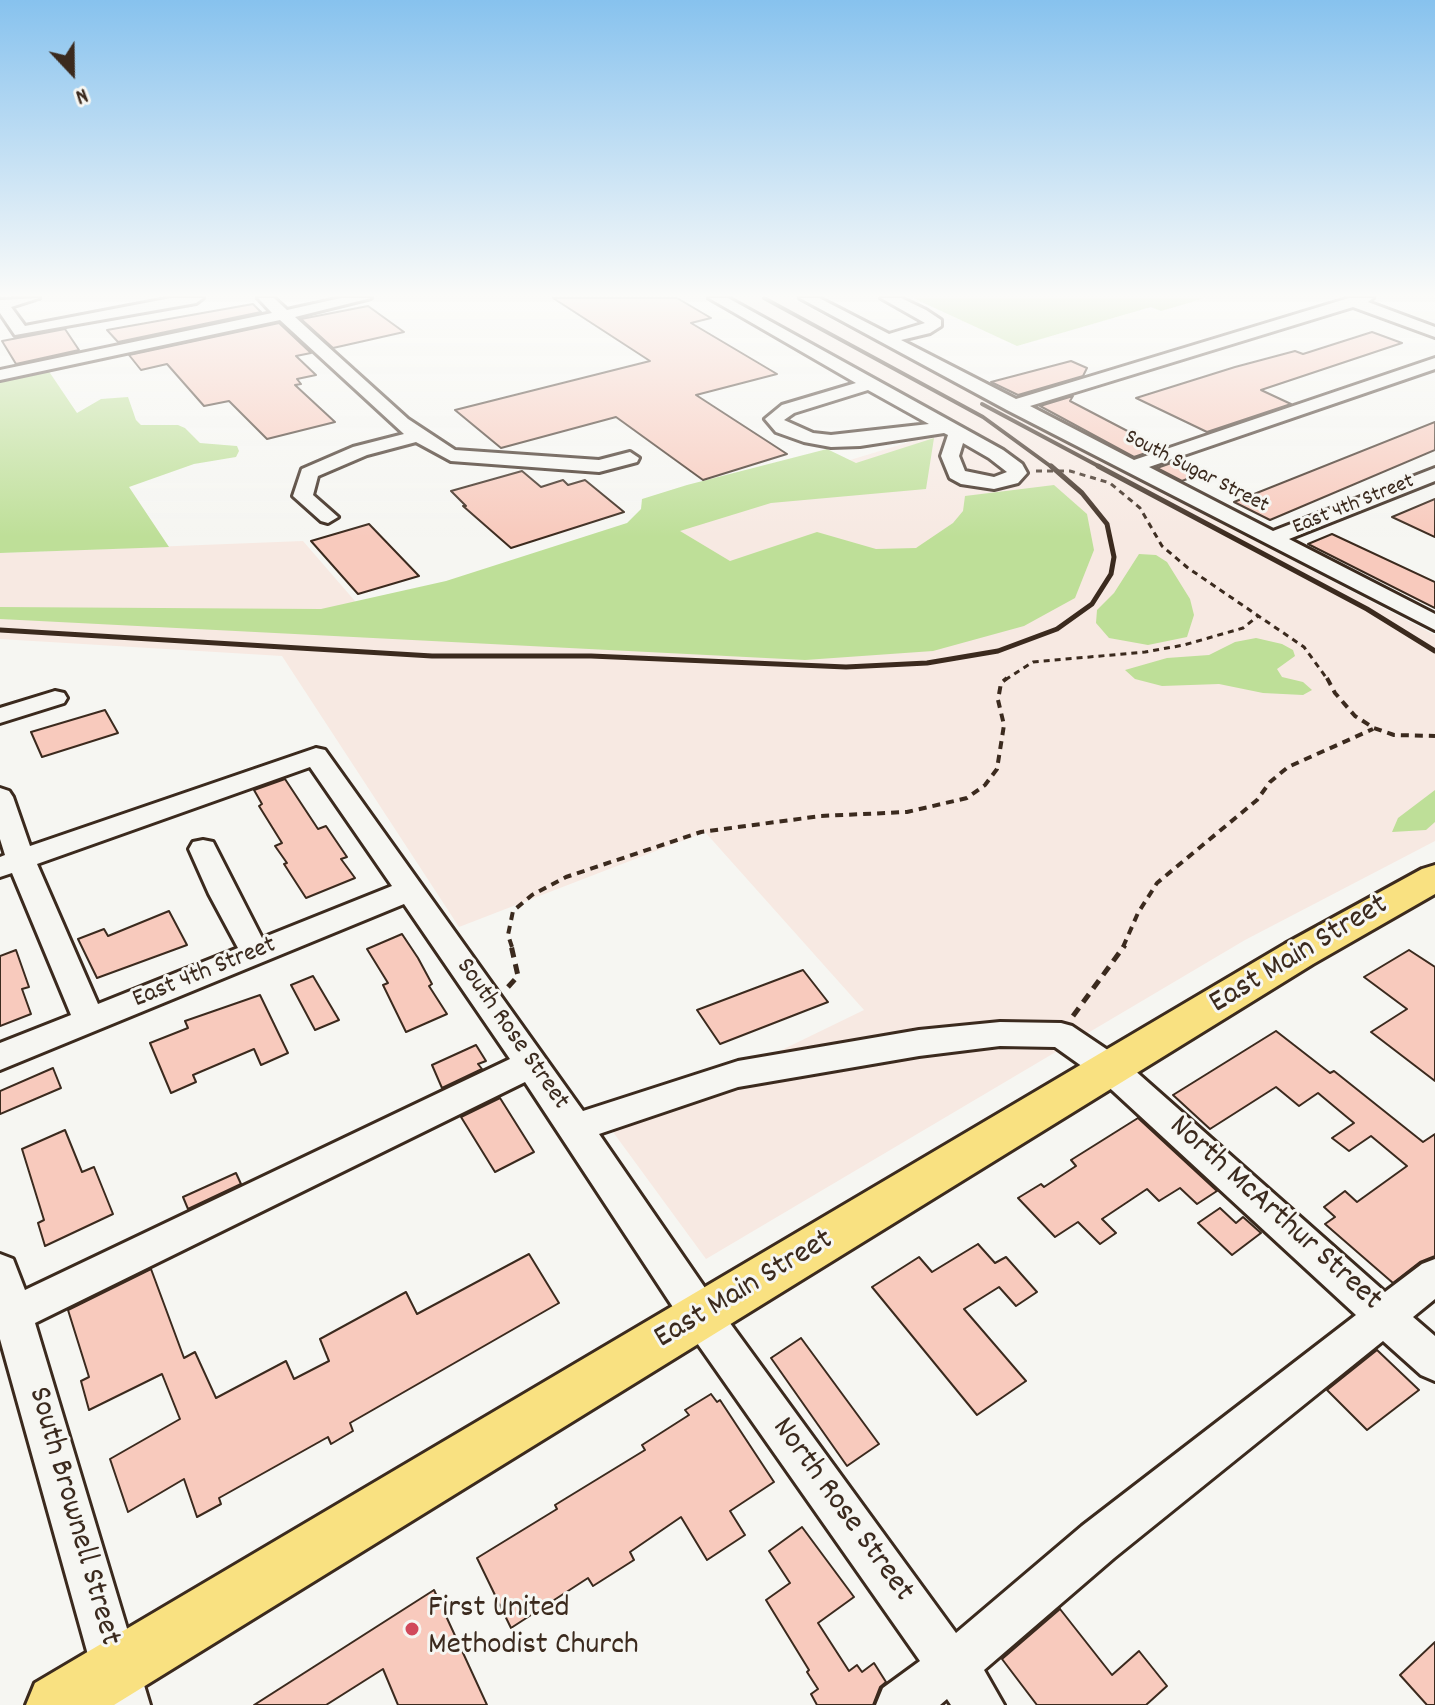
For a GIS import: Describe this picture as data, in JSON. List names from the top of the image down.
{
  "streets": {
    "main road": ["East Main Street"],
    "street": [
      "South Sugar Street",
      "East 4th Street",
      "South Rose Street",
      "North McArthur Street",
      "North Rose Street",
      "South Brownell Street"
    ]
  },
  "crossings": [
    ["South Sugar Street", "East 4th Street"],
    ["East 4th Street", "South Rose Street"],
    ["East Main Street", "South Rose Street"],
    ["East Main Street", "North McArthur Street"],
    ["East Main Street", "North Rose Street"],
    ["East Main Street", "South Brownell Street"],
    ["South Rose Street", "North Rose Street"]
  ],
  "places": ["First United Methodist Church"],
  "north": "bottom"
}
